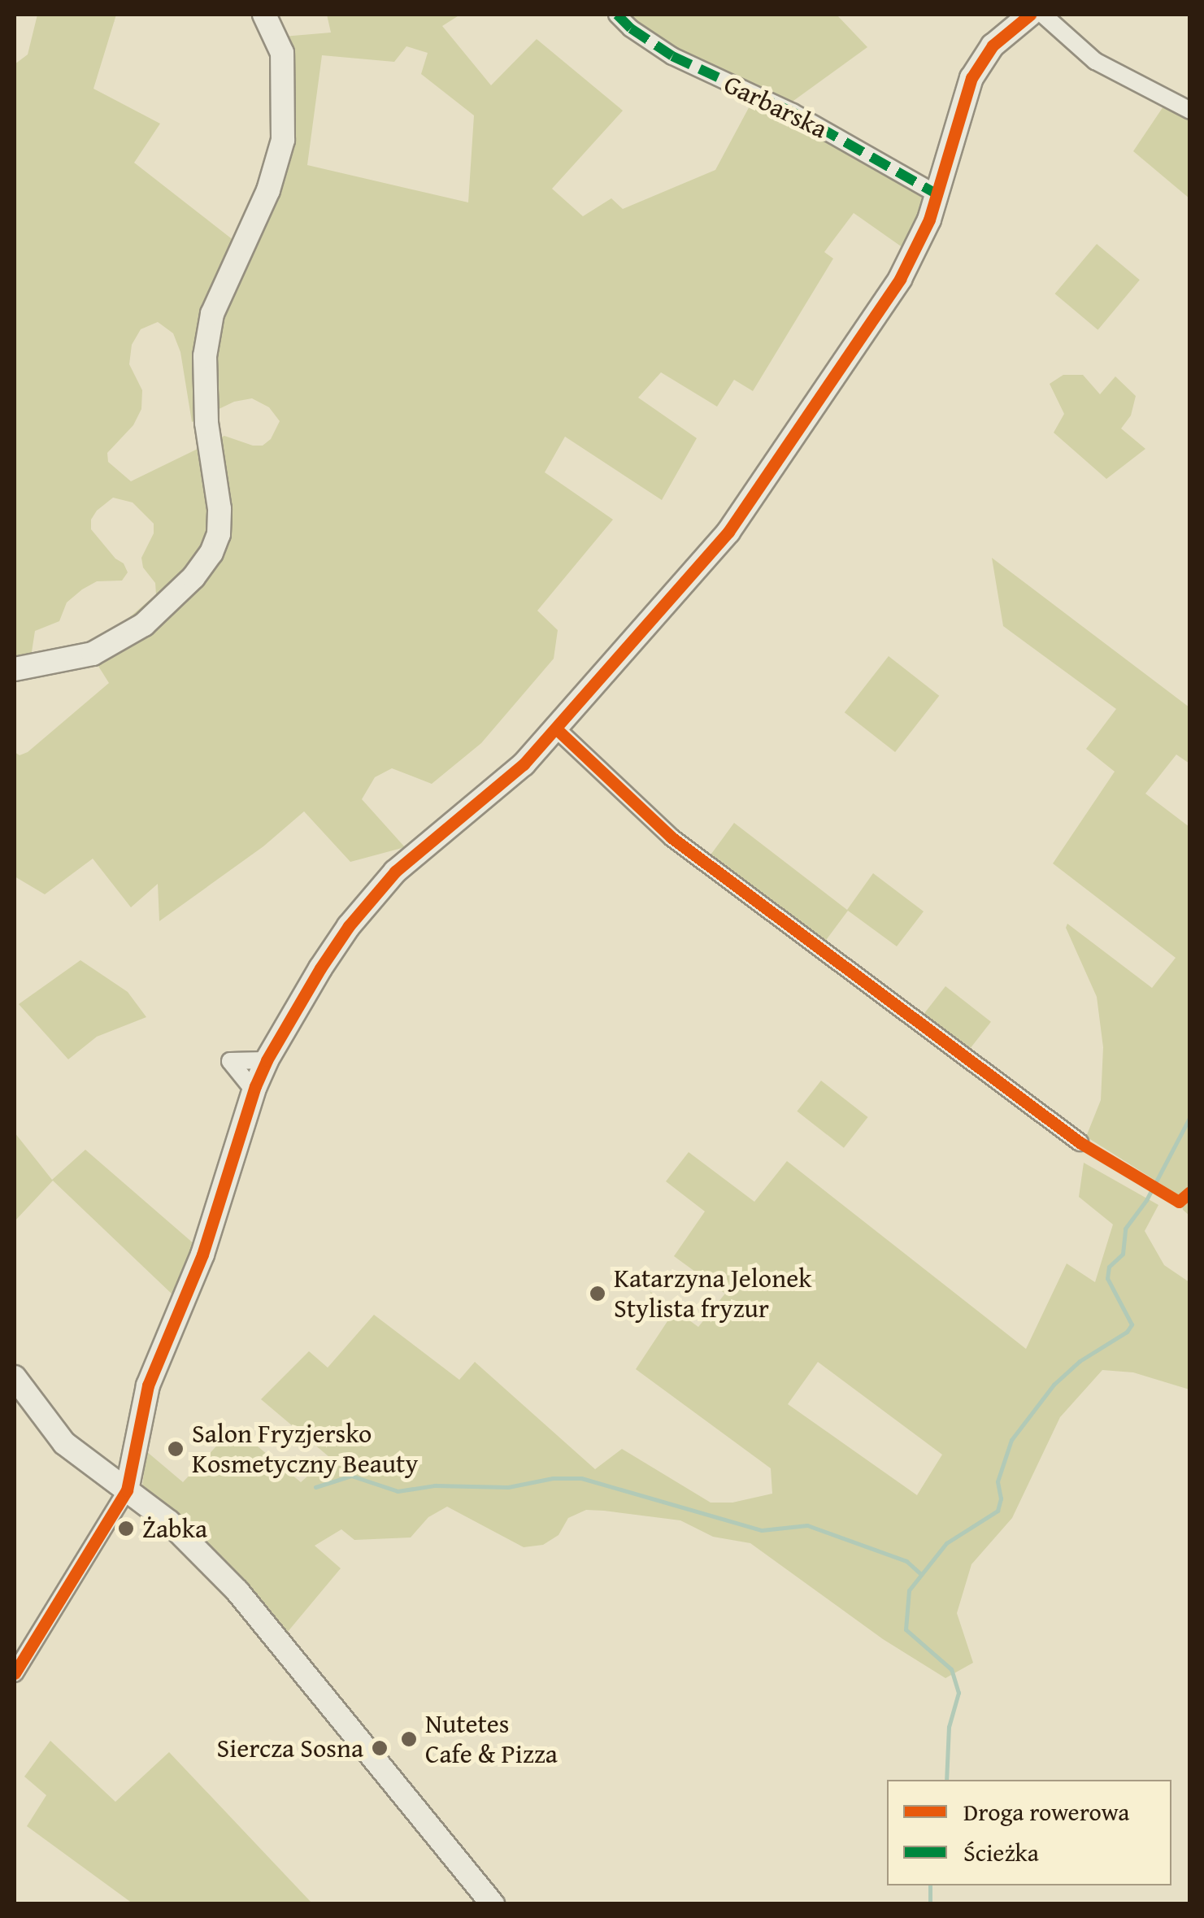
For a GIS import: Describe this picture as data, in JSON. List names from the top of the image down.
{
  "streets": {
    "street": ["Garbarska"]
  },
  "places": [
    "Katarzyna Jelonek Stylista fryzur",
    "Salon Fryzjersko Kosmetyczny Beauty",
    "Żabka",
    "Nutetes Cafe & Pizza",
    "Siercza Sosna"
  ],
  "legend": ["Droga rowerowa", "Ścieżka"]
}
